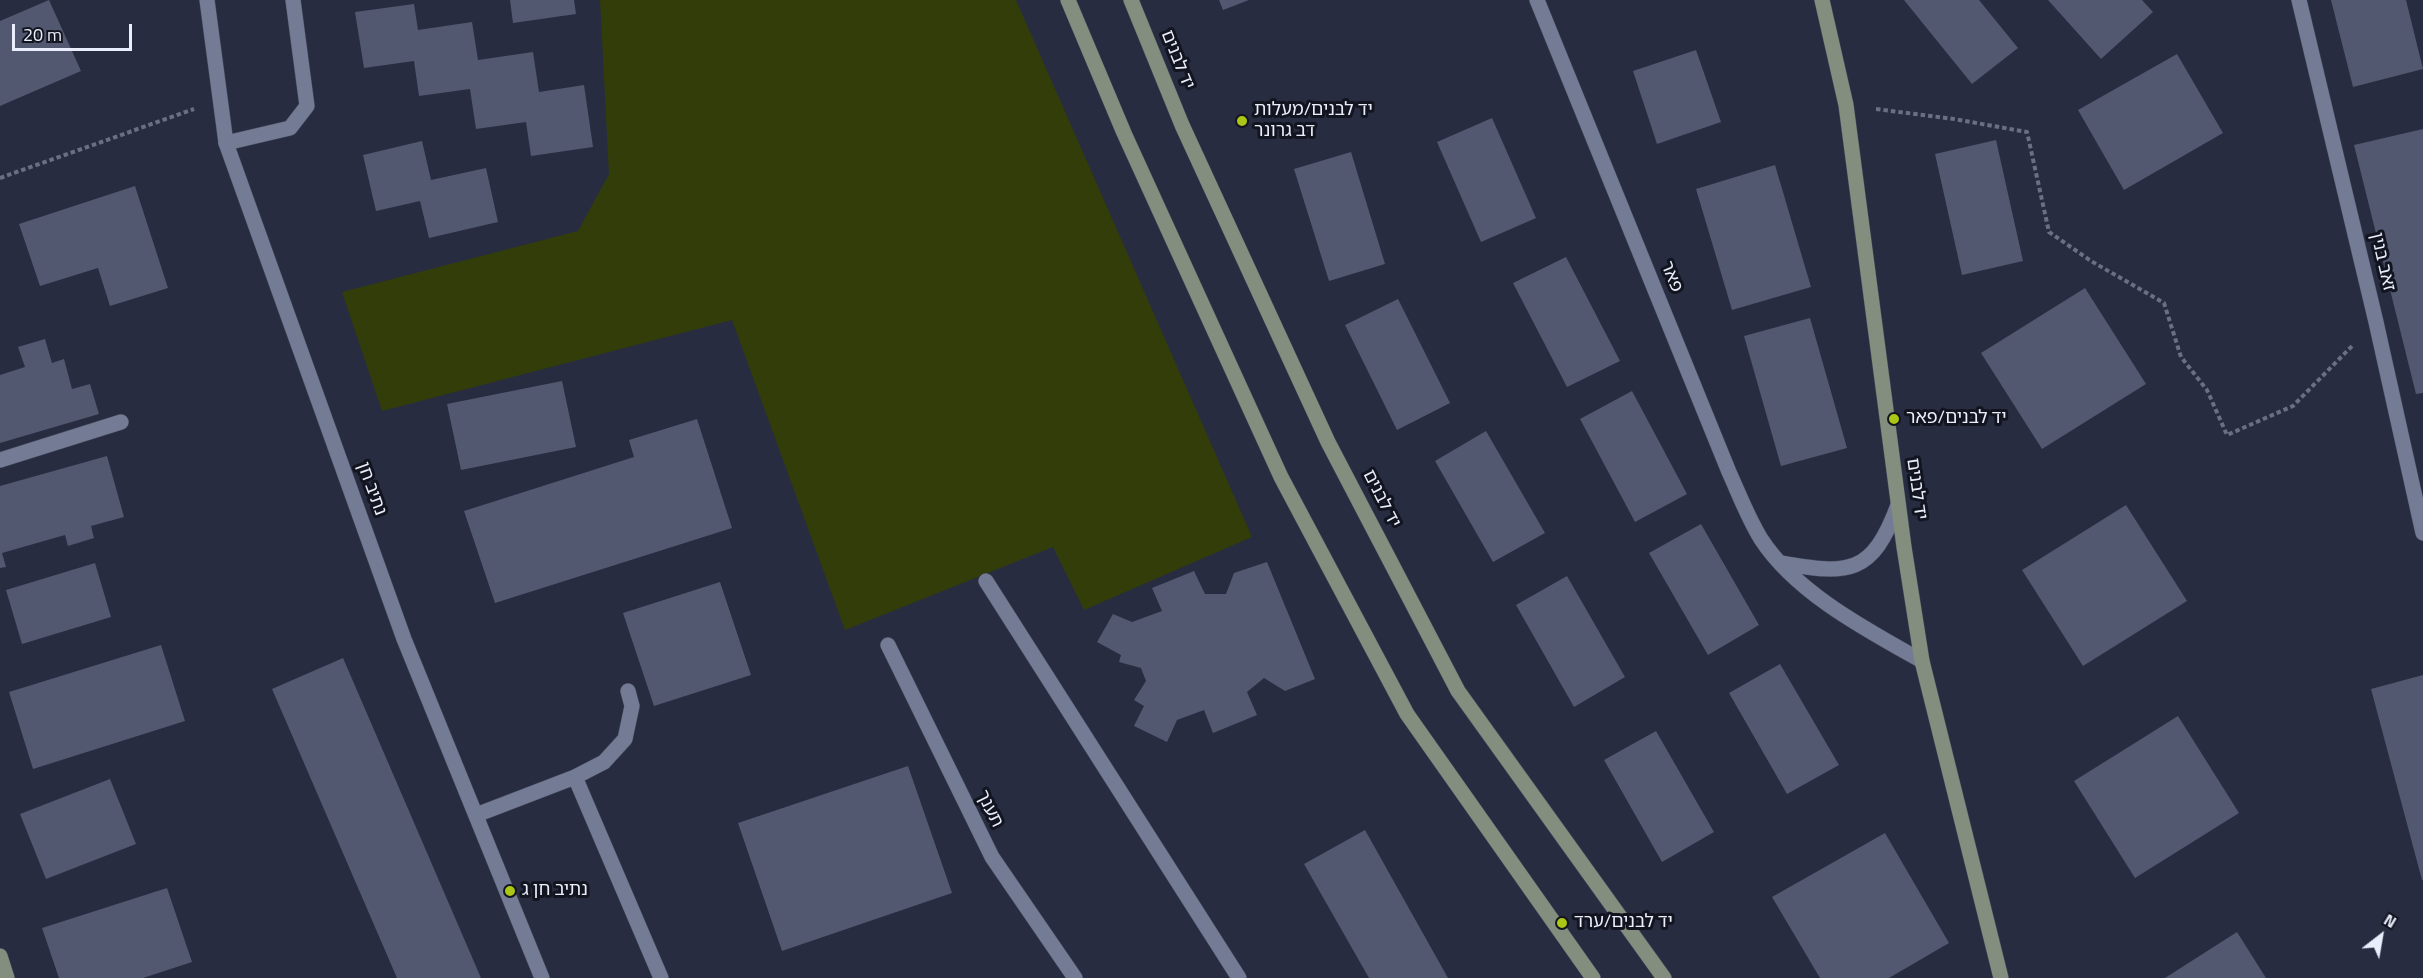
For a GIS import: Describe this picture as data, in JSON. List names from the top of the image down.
{
  "streets": {
    "street": [
      "יד לבנים",
      "זאב בנין",
      "פאר",
      "נתיב חן",
      "תענך"
    ]
  },
  "crossings": [
    ["יד לבנים", "פאר"]
  ],
  "places": [
    "יד לבנים/מעלות דב גרונר",
    "יד לבנים/פאר",
    "נתיב חן ג",
    "יד לבנים/ערד"
  ],
  "scale_bar": "20 m",
  "north": "top right"
}
